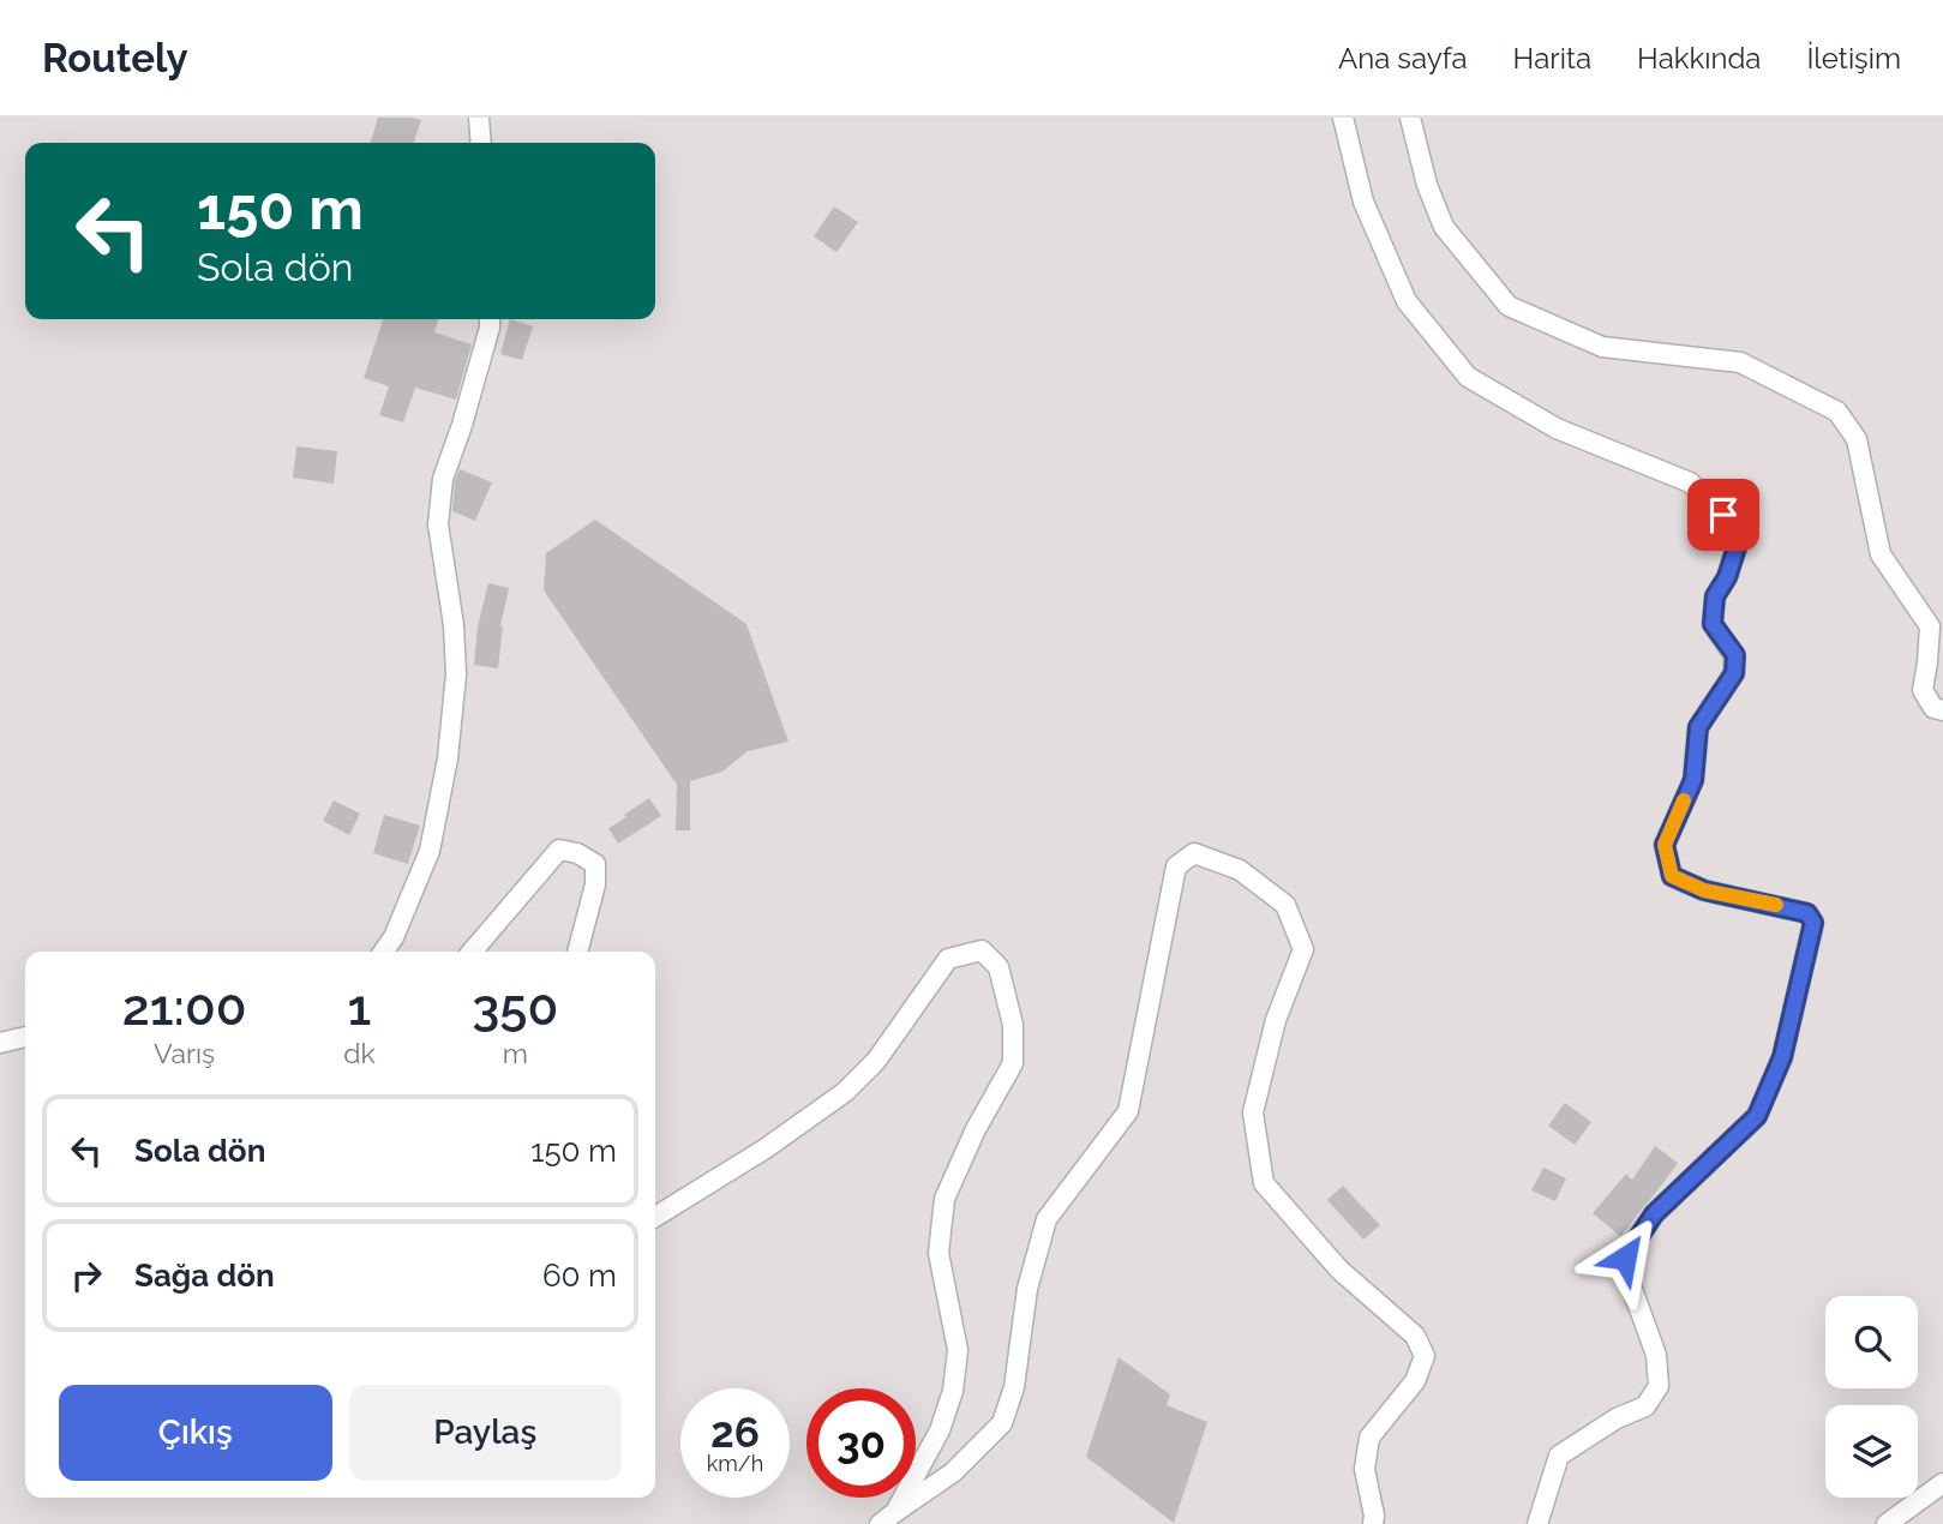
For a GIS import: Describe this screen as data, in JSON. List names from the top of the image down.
{
  "page": {
    "header": "Routely",
    "nav": [
      "Ana sayfa",
      "Harita",
      "Hakkında",
      "İletişim"
    ],
    "turn": ["150 m", "Sola dön"],
    "eta": [
      "21:00",
      "Varış",
      "1",
      "dk",
      "350",
      "m"
    ],
    "list": [
      {
        "name": "Sola dön",
        "value": "150 m"
      },
      {
        "name": "Sağa dön",
        "value": "60 m"
      }
    ],
    "buttons": ["Çıkış", "Paylaş"],
    "speed": "26 km/h",
    "limit": "30"
  }
}
